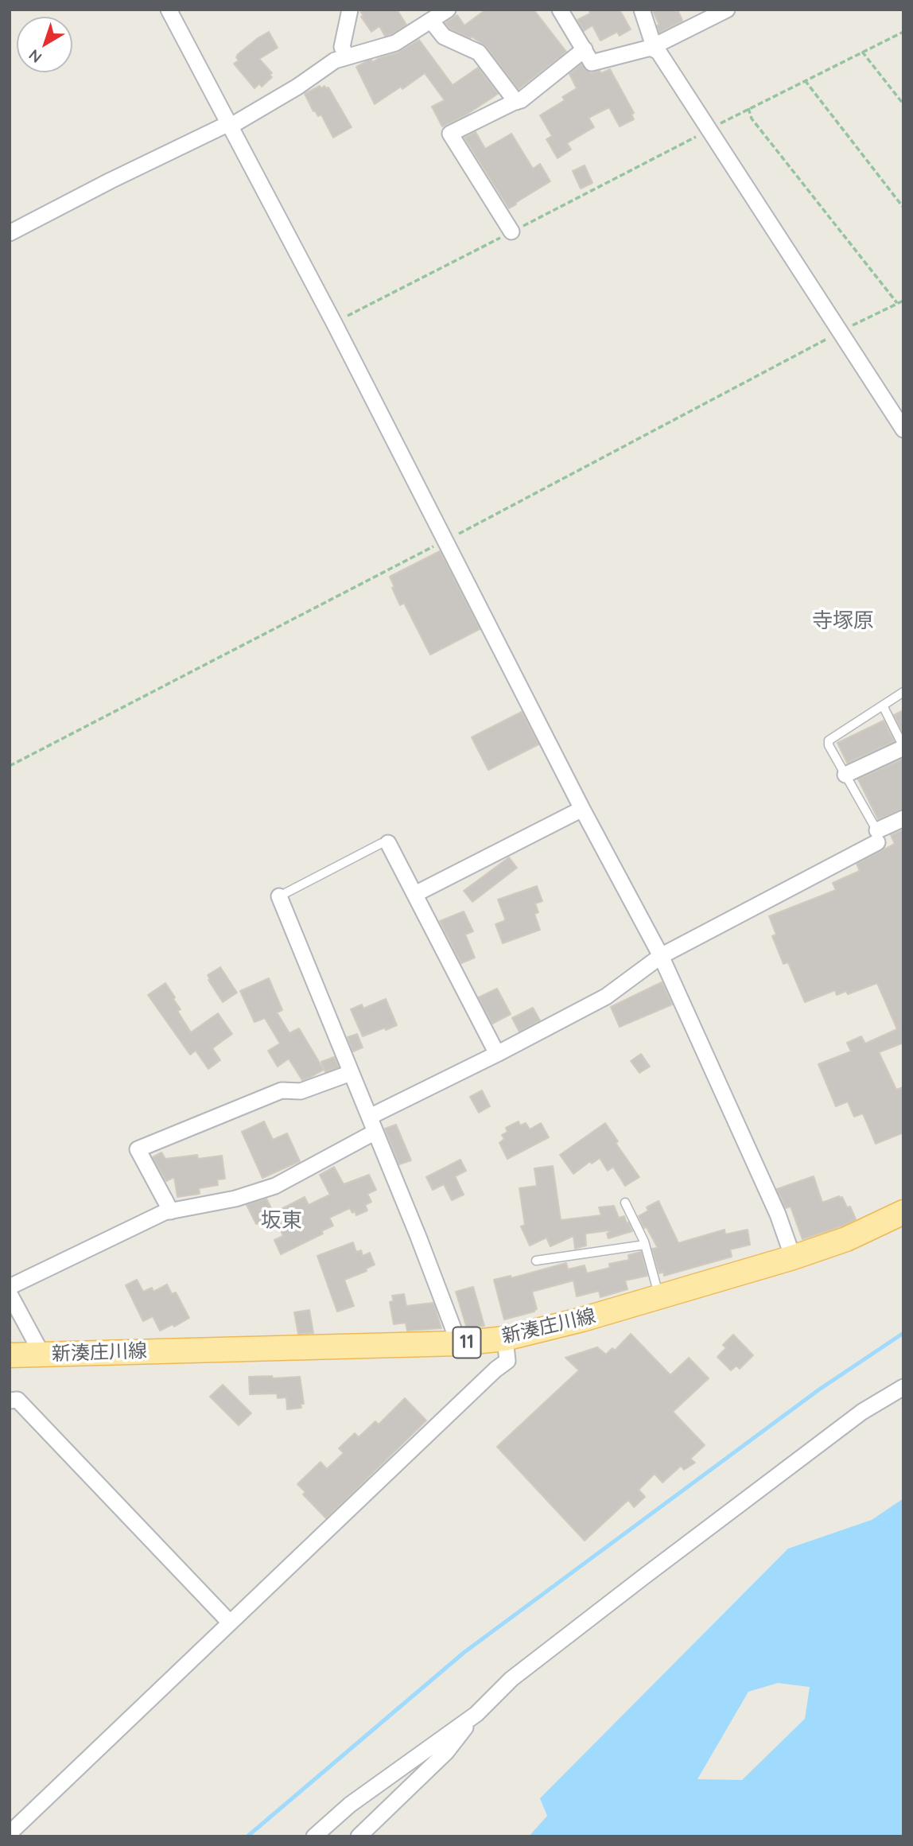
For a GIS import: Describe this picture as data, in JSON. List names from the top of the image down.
{
  "streets": {
    "main road": ["新湊庄川線", "11"]
  },
  "districts": ["寺塚原", "坂東"],
  "north": "bottom left"
}
